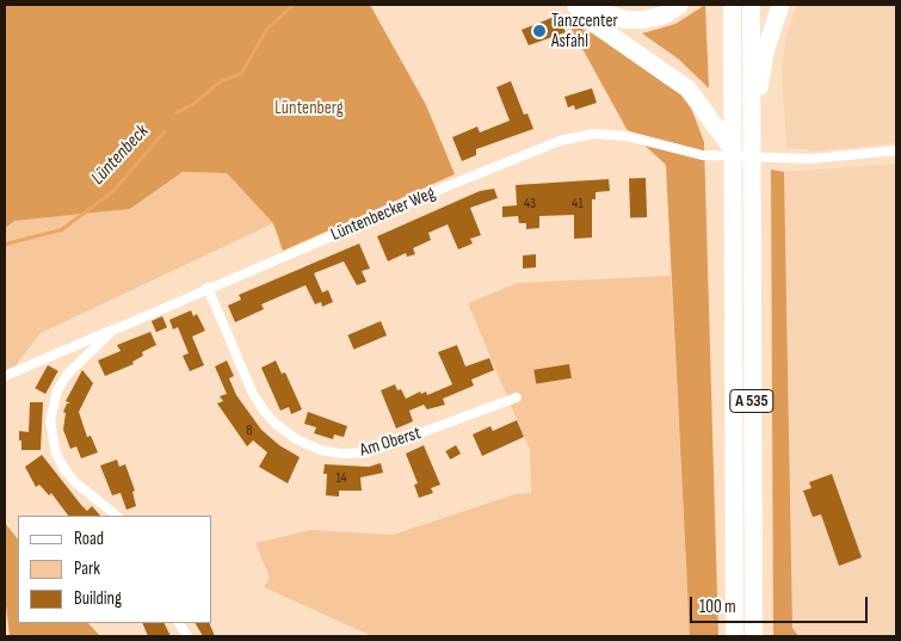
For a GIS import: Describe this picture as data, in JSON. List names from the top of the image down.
{
  "streets": {
    "highway": ["A 535"],
    "street": ["Lüntenbecker Weg", "Am Oberst"]
  },
  "crossings": [
    ["Lüntenbecker Weg", "Am Oberst"]
  ],
  "water": ["Lüntenbeck"],
  "parks": ["Lüntenberg"],
  "places": ["Tanzcenter Asfahl"],
  "house_numbers": [
    "43",
    "41",
    "8",
    "14"
  ],
  "legend": ["Road", "Park", "Building"],
  "scale_bar": "100 m"
}
